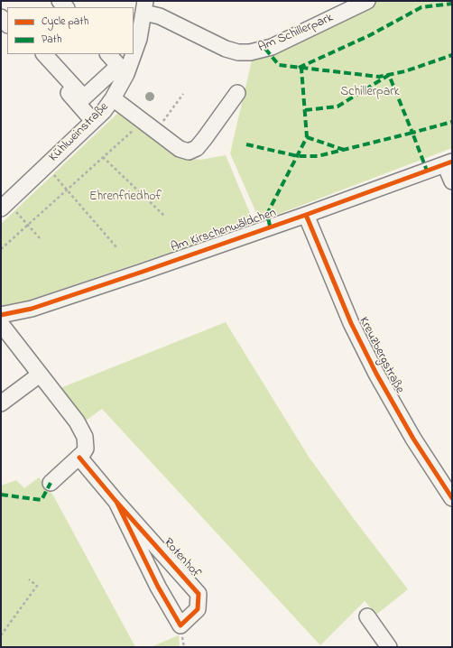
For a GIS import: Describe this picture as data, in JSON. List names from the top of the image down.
{
  "streets": {
    "street": [
      "Am Schillerpark",
      "Kühlweinstraße",
      "Am Kirschenwäldchen",
      "Kreuzbergstraße",
      "Rotenhof"
    ]
  },
  "crossings": [
    ["Am Schillerpark", "Kühlweinstraße"],
    ["Am Kirschenwäldchen", "Kreuzbergstraße"]
  ],
  "parks": ["Schillerpark", "Ehrenfriedhof"],
  "legend": ["Cycle path", "Path"]
}
